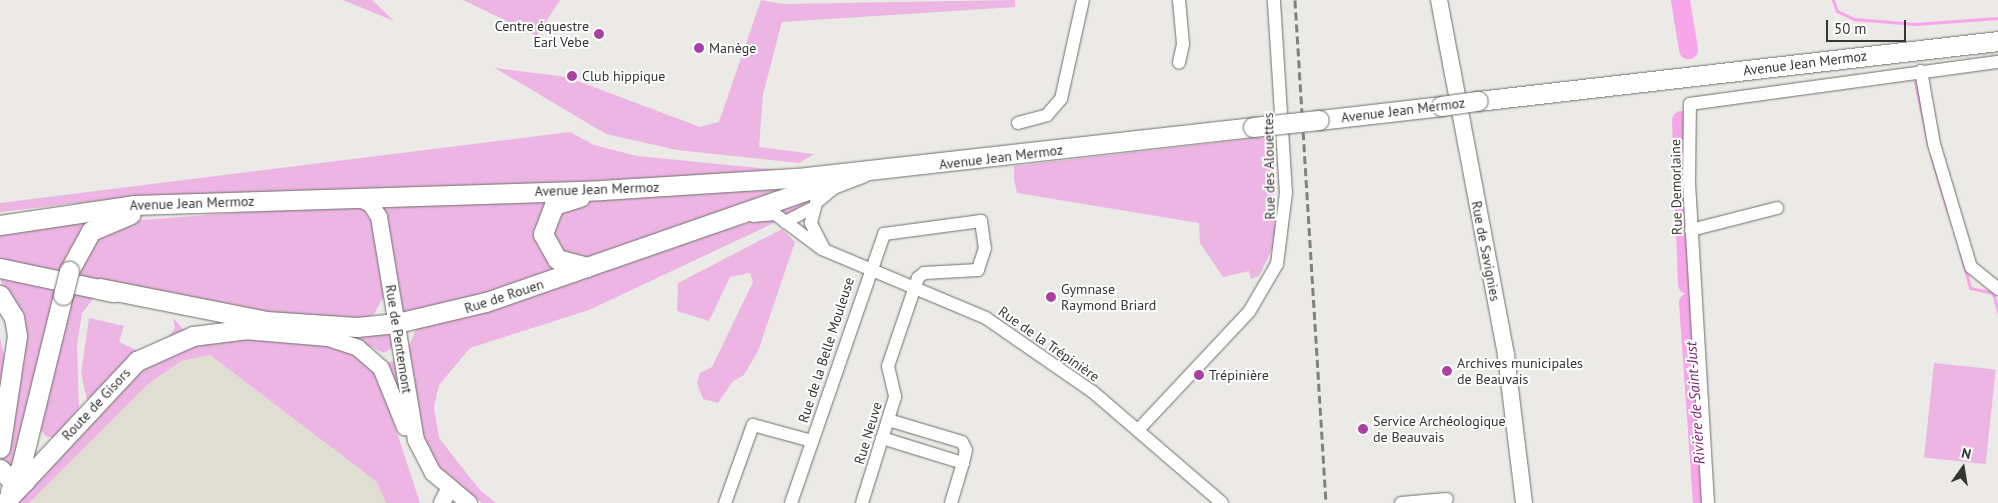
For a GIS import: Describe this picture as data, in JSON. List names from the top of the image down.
{
  "streets": {
    "main road": ["Avenue Jean Mermoz", "Rue de Rouen", "Route de Gisors"],
    "street": [
      "Rue des Alouettes",
      "Rue Demorlaine",
      "Rue de Savignies",
      "Rue de Pentemont",
      "Rue de la Trépinière",
      "Rue de la Belle Mouleuse",
      "Rue Neuve"
    ]
  },
  "crossings": [
    ["Avenue Jean Mermoz", "Rue de Rouen"],
    ["Avenue Jean Mermoz", "Rue de Pentemont"],
    ["Rue des Alouettes", "Rue de la Trépinière"],
    ["Rue de Rouen", "Rue de Pentemont"],
    ["Rue de Rouen", "Rue de la Trépinière"],
    ["Rue de Rouen", "Route de Gisors"],
    ["Rue de la Trépinière", "Rue de la Belle Mouleuse"],
    ["Rue de la Trépinière", "Rue Neuve"],
    ["Rue de la Belle Mouleuse", "Rue Neuve"]
  ],
  "water": ["Rivière de Saint-Just"],
  "places": [
    "Centre équestre Earl Vebe",
    "Manège",
    "Club hippique",
    "Gymnase Raymond Briard",
    "Archives municipales de Beauvais",
    "Trépinière",
    "Service Archéologique de Beauvais"
  ],
  "scale_bar": "50 m",
  "north": "top"
}
